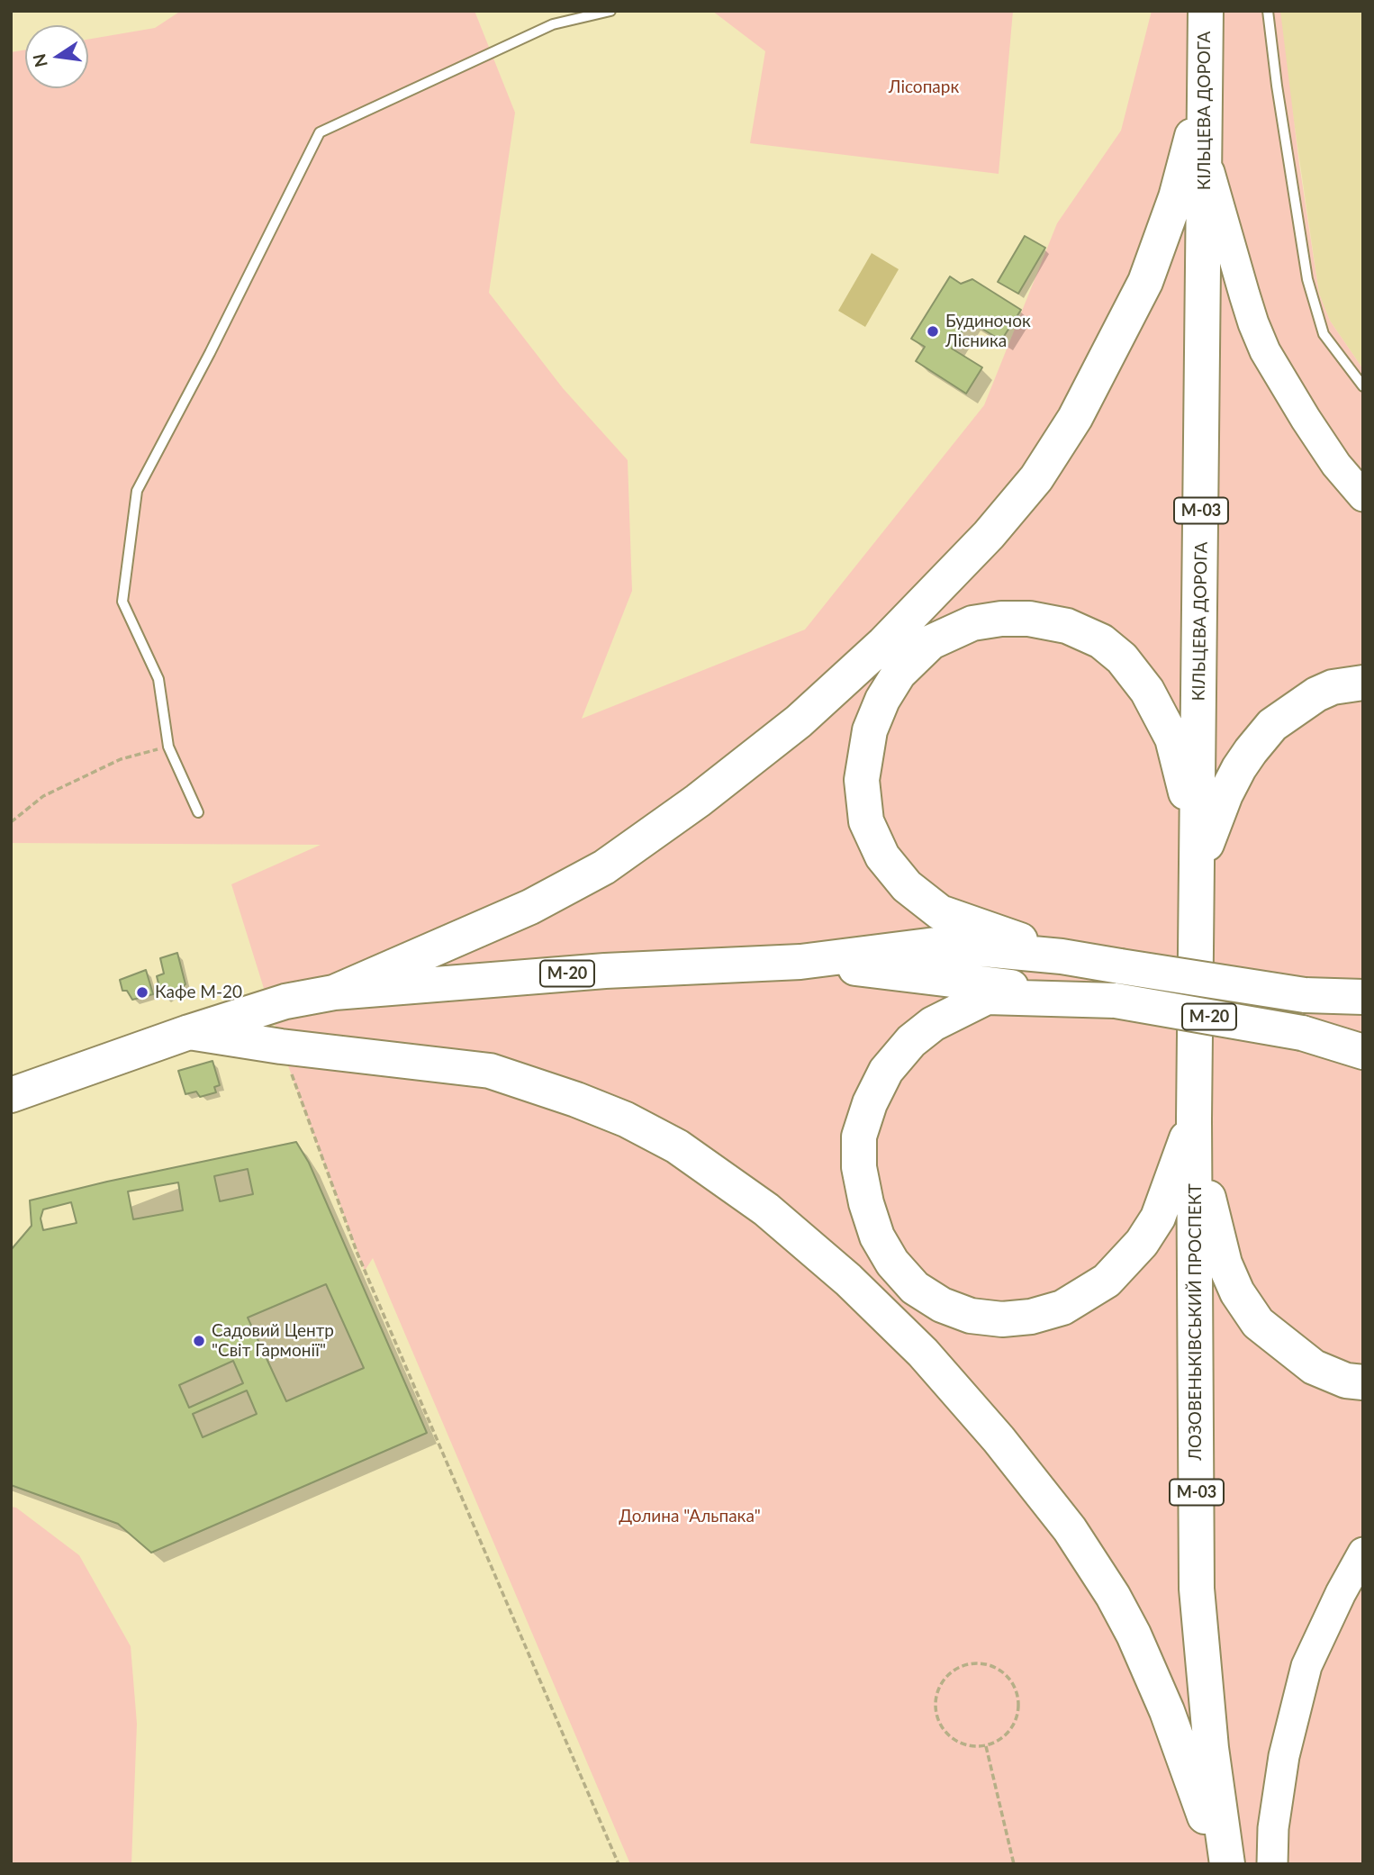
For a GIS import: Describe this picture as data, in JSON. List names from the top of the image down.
{
  "streets": {
    "highway": [
      "КІЛЬЦЕВА ДОРОГА",
      "М-03",
      "М-20",
      "ЛОЗОВЕНЬКІВСЬКИЙ ПРОСПЕКТ"
    ]
  },
  "crossings": [
    ["КІЛЬЦЕВА ДОРОГА", "ЛОЗОВЕНЬКІВСЬКИЙ ПРОСПЕКТ"]
  ],
  "parks": ["Лісопарк", "Долина \"Альпака\""],
  "places": ["Будиночок Лісника", "Кафе М-20", "Садовий Центр \"Світ Гармонії\""],
  "north": "left"
}
